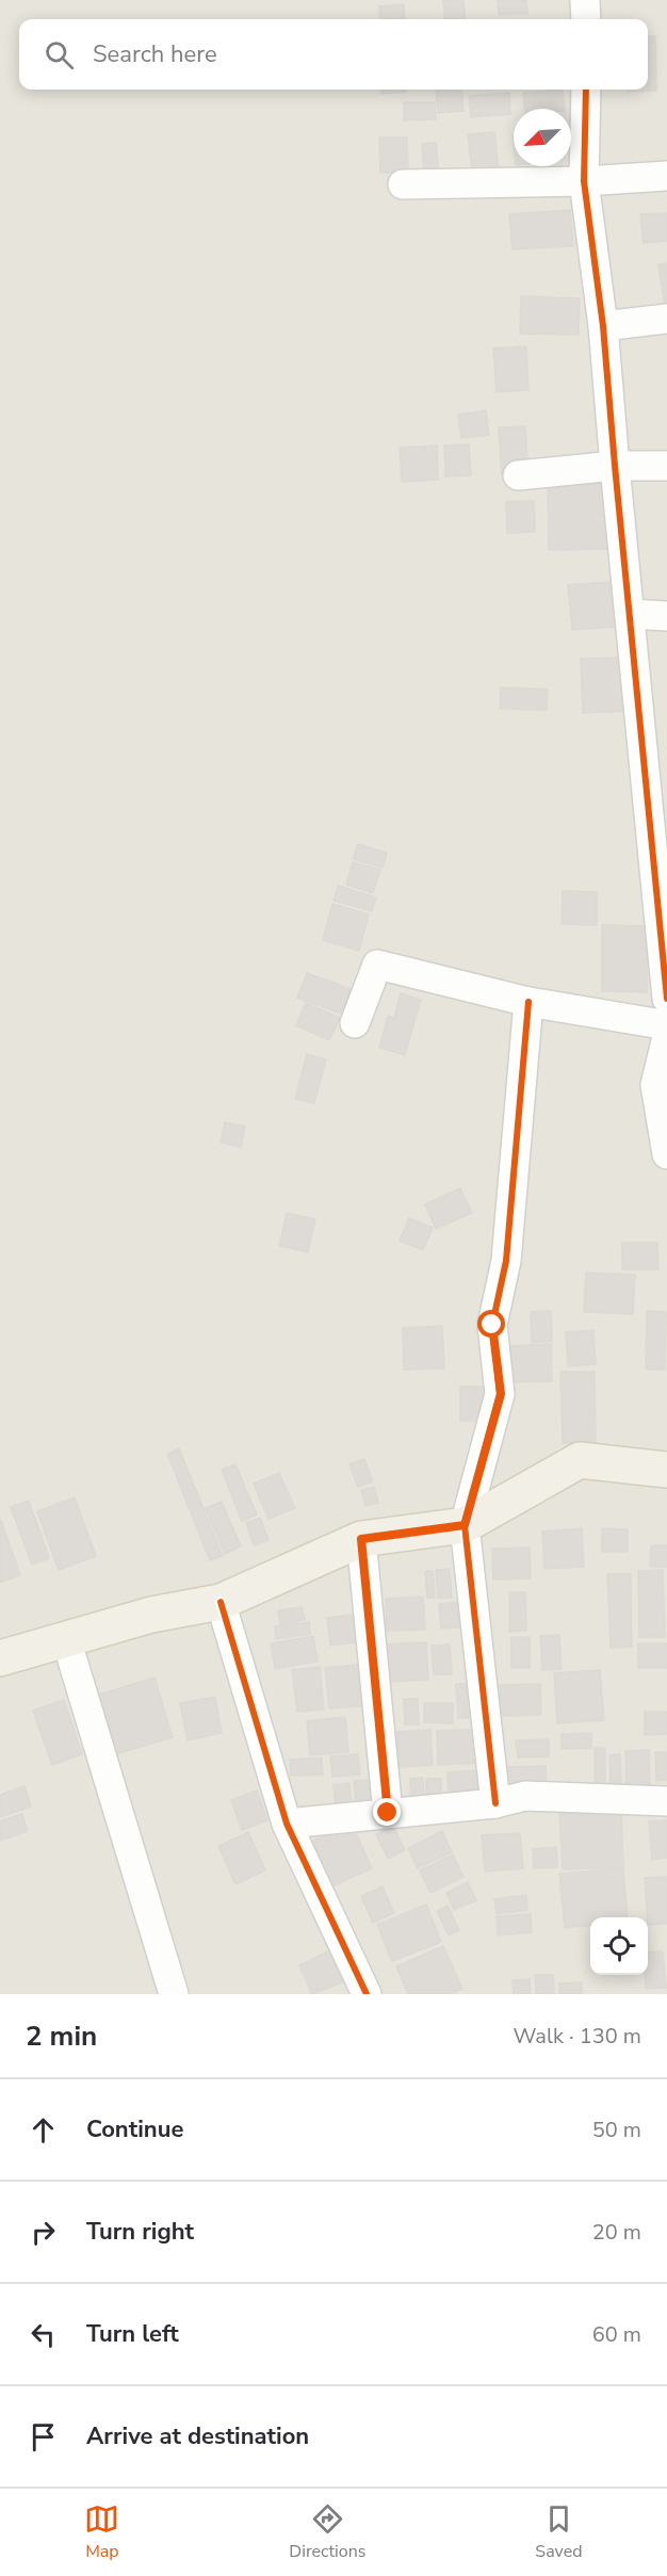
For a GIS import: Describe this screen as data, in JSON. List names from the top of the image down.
{
  "north": "bottom left",
  "page": {
    "search": "Search here",
    "heading": ["2 min", "Walk · 130 m"],
    "list": [
      ["Continue", "50 m"],
      ["Turn right", "20 m"],
      ["Turn left", "60 m"],
      "Arrive at destination"
    ],
    "nav": ["Map", "Directions", "Saved"]
  }
}
